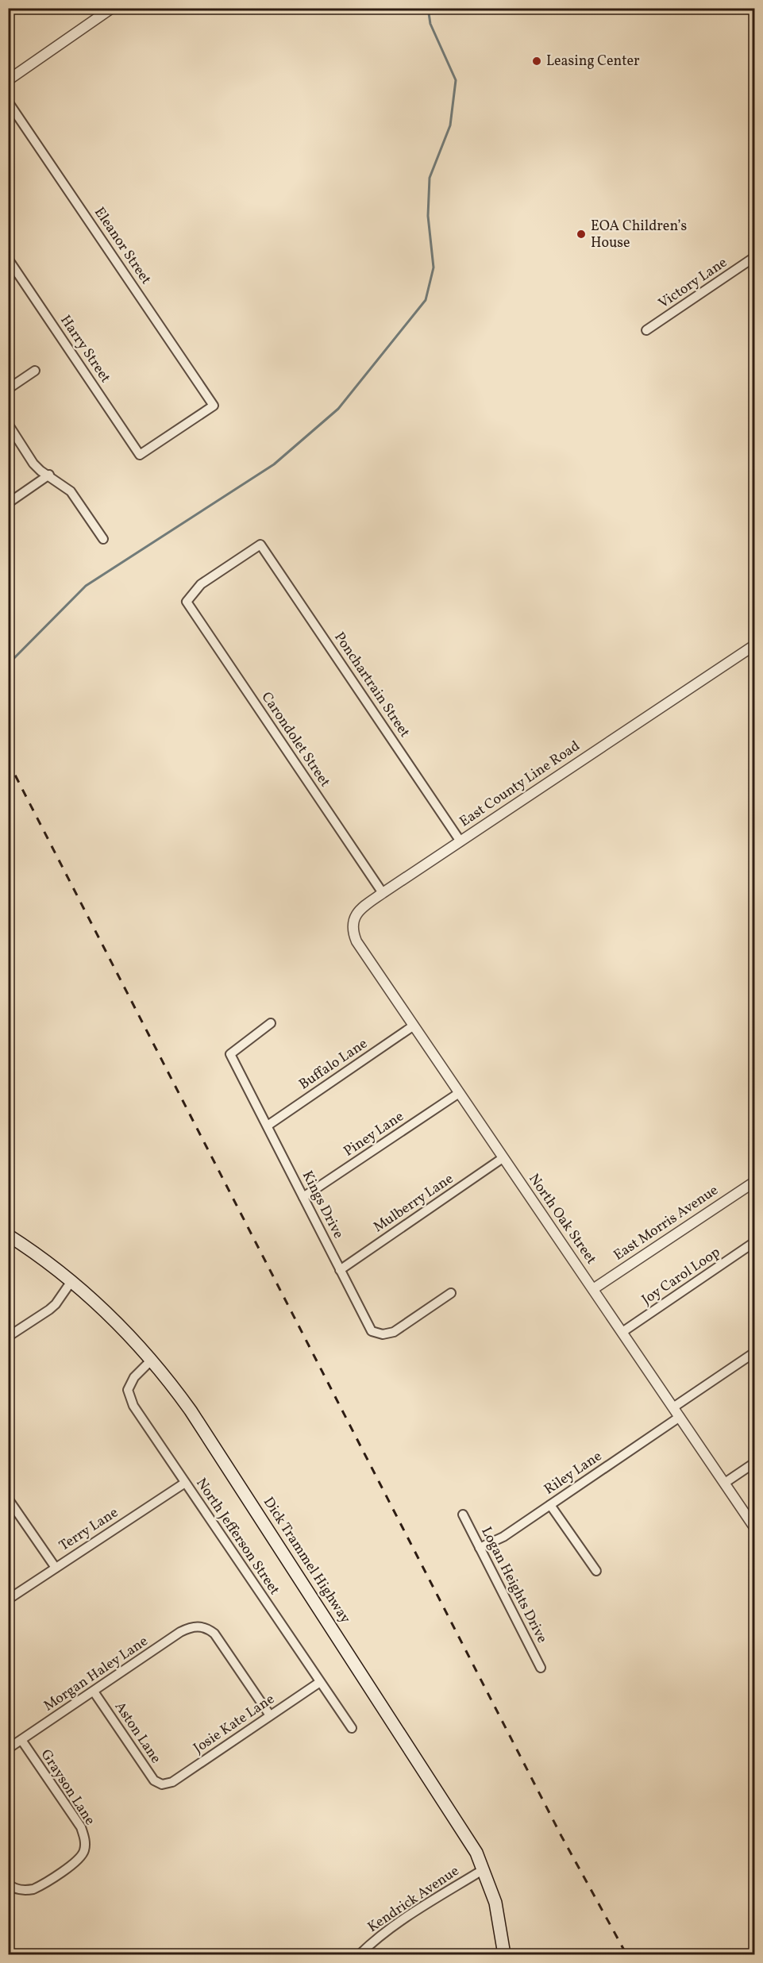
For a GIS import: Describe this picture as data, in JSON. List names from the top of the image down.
{
  "streets": {
    "main road": ["Dick Trammel Highway"],
    "street": [
      "Eleanor Street",
      "Victory Lane",
      "Harry Street",
      "Ponchartrain Street",
      "Carondolet Street",
      "East County Line Road",
      "Buffalo Lane",
      "Piney Lane",
      "Mulberry Lane",
      "Kings Drive",
      "North Oak Street",
      "East Morris Avenue",
      "Joy Carol Loop",
      "Riley Lane",
      "Terry Lane",
      "North Jefferson Street",
      "Logan Heights Drive",
      "Morgan Haley Lane",
      "Josie Kate Lane",
      "Aston Lane",
      "Grayson Lane",
      "Kendrick Avenue"
    ]
  },
  "crossings": [
    ["Eleanor Street", "Harry Street"],
    ["Ponchartrain Street", "Carondolet Street"],
    ["Ponchartrain Street", "East County Line Road"],
    ["Carondolet Street", "East County Line Road"],
    ["East County Line Road", "North Oak Street"],
    ["Buffalo Lane", "Kings Drive"],
    ["Buffalo Lane", "North Oak Street"],
    ["Piney Lane", "Kings Drive"],
    ["Piney Lane", "North Oak Street"],
    ["Mulberry Lane", "Kings Drive"],
    ["Mulberry Lane", "North Oak Street"],
    ["North Oak Street", "East Morris Avenue"],
    ["North Oak Street", "Joy Carol Loop"],
    ["North Oak Street", "Riley Lane"],
    ["Riley Lane", "Logan Heights Drive"],
    ["Terry Lane", "North Jefferson Street"],
    ["North Jefferson Street", "Dick Trammel Highway"],
    ["North Jefferson Street", "Josie Kate Lane"],
    ["Dick Trammel Highway", "Kendrick Avenue"],
    ["Morgan Haley Lane", "Josie Kate Lane"],
    ["Morgan Haley Lane", "Aston Lane"],
    ["Morgan Haley Lane", "Grayson Lane"],
    ["Josie Kate Lane", "Aston Lane"]
  ],
  "places": ["Leasing Center", "EOA Children’s House"]
}
